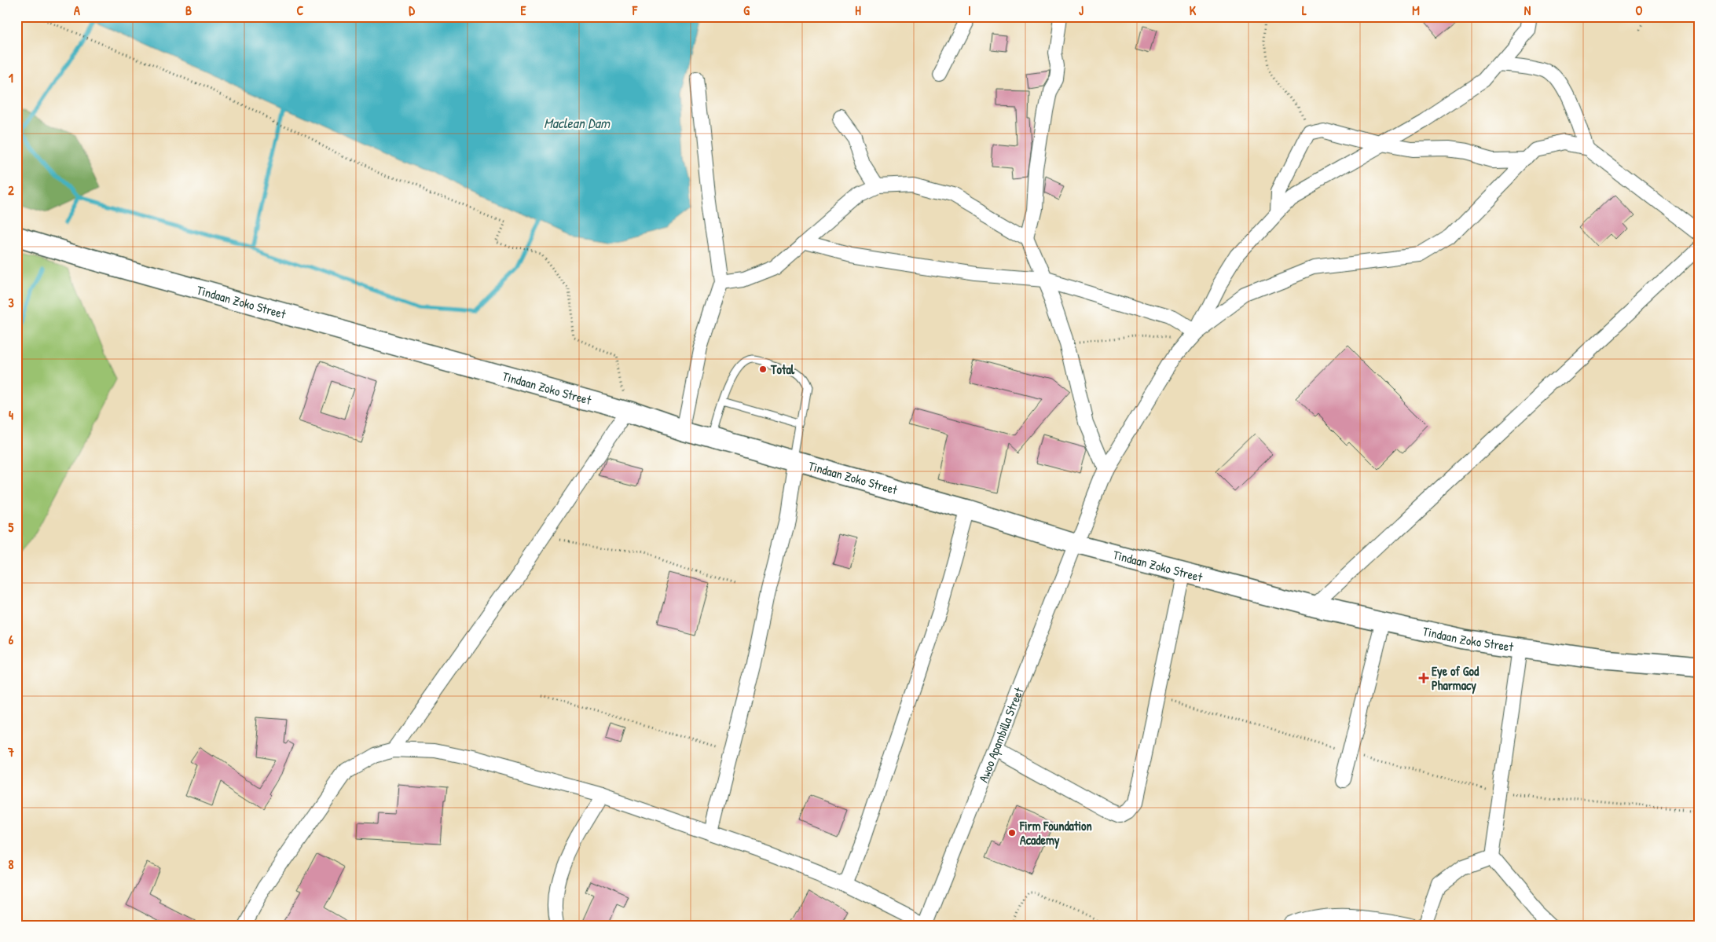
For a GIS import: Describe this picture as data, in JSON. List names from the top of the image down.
{
  "streets": {
    "main road": ["Tindaan Zoko Street"],
    "street": ["Awoo Apambilla Street"]
  },
  "crossings": [
    ["Tindaan Zoko Street", "Awoo Apambilla Street"]
  ],
  "water": ["Maclean Dam"],
  "places": {
    "other": ["Total", "Firm Foundation Academy"],
    "health": ["Eye of God Pharmacy"]
  },
  "grid": {
    "columns": [
      "A",
      "B",
      "C",
      "D",
      "E",
      "F",
      "G",
      "H",
      "I",
      "J",
      "K",
      "L",
      "M",
      "N",
      "O"
    ],
    "rows": [
      "1",
      "2",
      "3",
      "4",
      "5",
      "6",
      "7",
      "8"
    ]
  }
}
